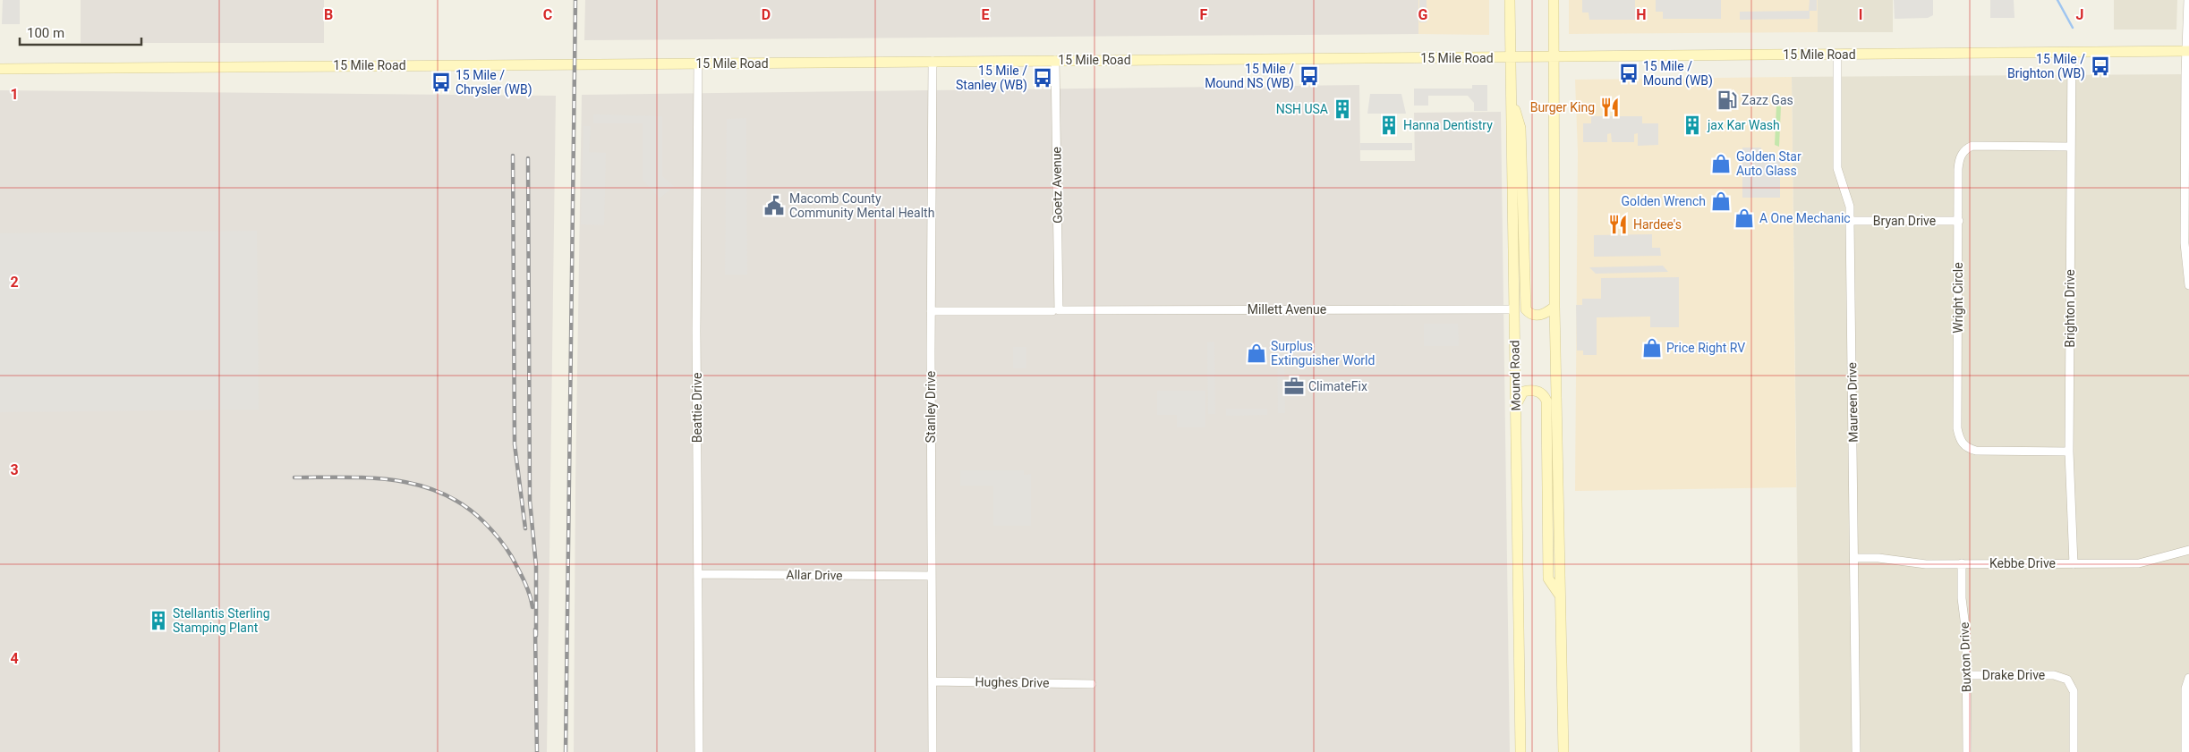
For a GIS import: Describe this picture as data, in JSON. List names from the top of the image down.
{
  "streets": {
    "main road": ["15 Mile Road", "Mound Road"],
    "street": [
      "Goetz Avenue",
      "Bryan Drive",
      "Wright Circle",
      "Brighton Drive",
      "Millett Avenue",
      "Maureen Drive",
      "Stanley Drive",
      "Beattie Drive",
      "Kebbe Drive",
      "Allar Drive",
      "Buxton Drive",
      "Drake Drive",
      "Hughes Drive"
    ]
  },
  "crossings": [
    ["15 Mile Road", "Goetz Avenue"],
    ["15 Mile Road", "Brighton Drive"],
    ["15 Mile Road", "Mound Road"],
    ["15 Mile Road", "Maureen Drive"],
    ["15 Mile Road", "Stanley Drive"],
    ["15 Mile Road", "Beattie Drive"],
    ["Goetz Avenue", "Millett Avenue"],
    ["Bryan Drive", "Wright Circle"],
    ["Bryan Drive", "Maureen Drive"],
    ["Wright Circle", "Brighton Drive"],
    ["Brighton Drive", "Kebbe Drive"],
    ["Millett Avenue", "Mound Road"],
    ["Millett Avenue", "Stanley Drive"],
    ["Maureen Drive", "Kebbe Drive"],
    ["Stanley Drive", "Allar Drive"],
    ["Stanley Drive", "Hughes Drive"],
    ["Beattie Drive", "Allar Drive"],
    ["Kebbe Drive", "Buxton Drive"],
    ["Buxton Drive", "Drake Drive"]
  ],
  "places": {
    "bus stop": [
      "15 Mile / Brighton (WB)",
      "15 Mile / Mound (WB)",
      "15 Mile / Mound NS (WB)",
      "15 Mile / Stanley (WB)",
      "15 Mile / Chrysler (WB)"
    ],
    "fuel station": ["Zazz Gas"],
    "restaurant": ["Burger King", "Hardee's"],
    "building": [
      "NSH USA",
      "Hanna Dentistry",
      "jax Kar Wash",
      "Stellantis Sterling Stamping Plant"
    ],
    "shop": [
      "Golden Star Auto Glass",
      "Golden Wrench",
      "A One Mechanic",
      "Price Right RV",
      "Surplus Extinguisher World"
    ],
    "public building": ["Macomb County Community Mental Health"],
    "office": ["ClimateFix"]
  },
  "scale_bar": "100 m",
  "grid": {
    "columns": [
      "B",
      "C",
      "D",
      "E",
      "F",
      "G",
      "H",
      "I",
      "J"
    ],
    "rows": [
      "1",
      "2",
      "3",
      "4"
    ]
  }
}
